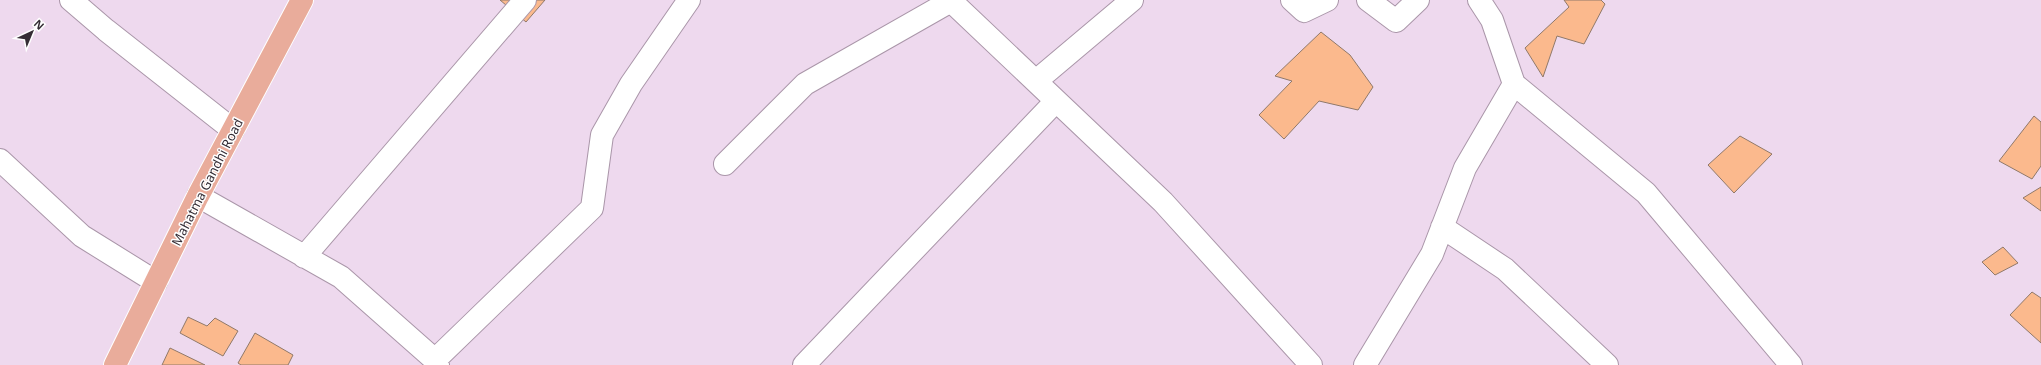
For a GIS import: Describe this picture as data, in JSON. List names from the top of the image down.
{
  "streets": {
    "main road": ["Mahatma Gandhi Road"]
  },
  "north": "top right"
}
